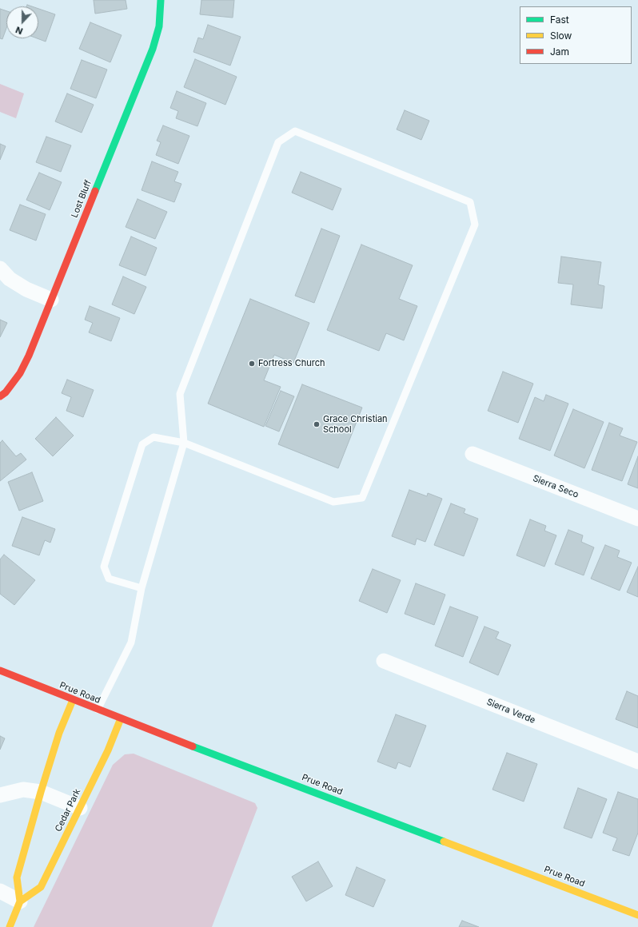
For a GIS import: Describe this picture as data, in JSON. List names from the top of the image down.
{
  "streets": {
    "street": [
      "Lost Bluff",
      "Sierra Seco",
      "Prue Road",
      "Sierra Verde",
      "Cedar Park"
    ]
  },
  "crossings": [
    ["Prue Road", "Cedar Park"]
  ],
  "places": ["Fortress Church", "Grace Christian School"],
  "legend": ["Fast", "Slow", "Jam"],
  "north": "bottom"
}
